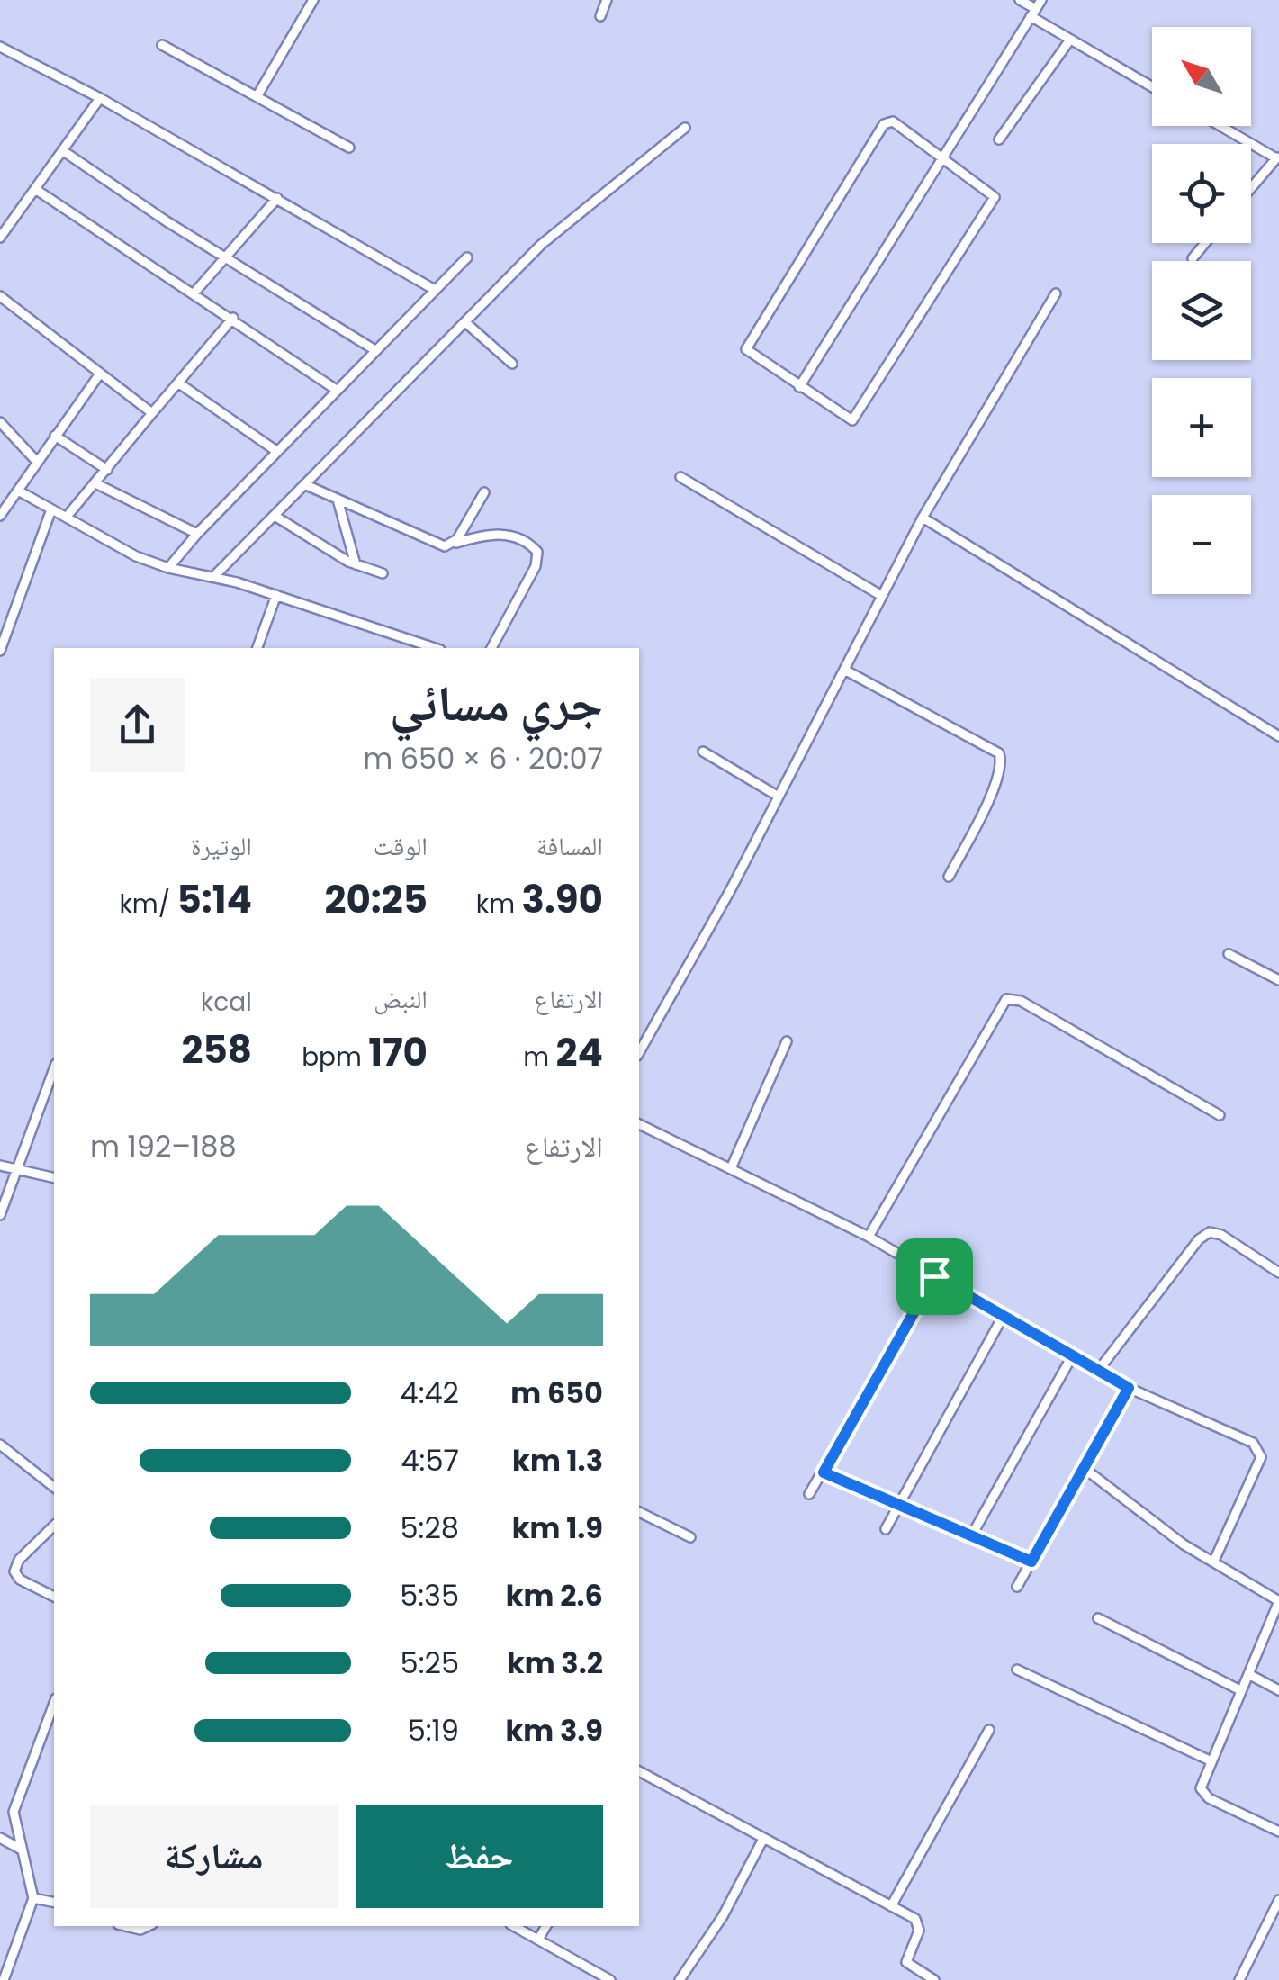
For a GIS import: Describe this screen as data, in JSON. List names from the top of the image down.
{
  "north": "top left",
  "page": {
    "map_buttons": ["+", "−"],
    "heading": ["جري مسائي", "20:07 · 6 × 650 m"],
    "stats": [
      ["المسافة", "3.90 km"],
      ["الوقت", "20:25"],
      ["الوتيرة", "5:14 /km"],
      ["الارتفاع", "24 m"],
      ["النبض", "170 bpm"],
      ["kcal", "258"]
    ],
    "chart": ["الارتفاع", "188–192 m"],
    "list": [
      {
        "name": "650 m",
        "note": "4:42"
      },
      {
        "name": "1.3 km",
        "note": "4:57"
      },
      {
        "name": "1.9 km",
        "note": "5:28"
      },
      {
        "name": "2.6 km",
        "note": "5:35"
      },
      {
        "name": "3.2 km",
        "note": "5:25"
      },
      {
        "name": "3.9 km",
        "note": "5:19"
      }
    ],
    "buttons": ["حفظ", "مشاركة"]
  }
}
